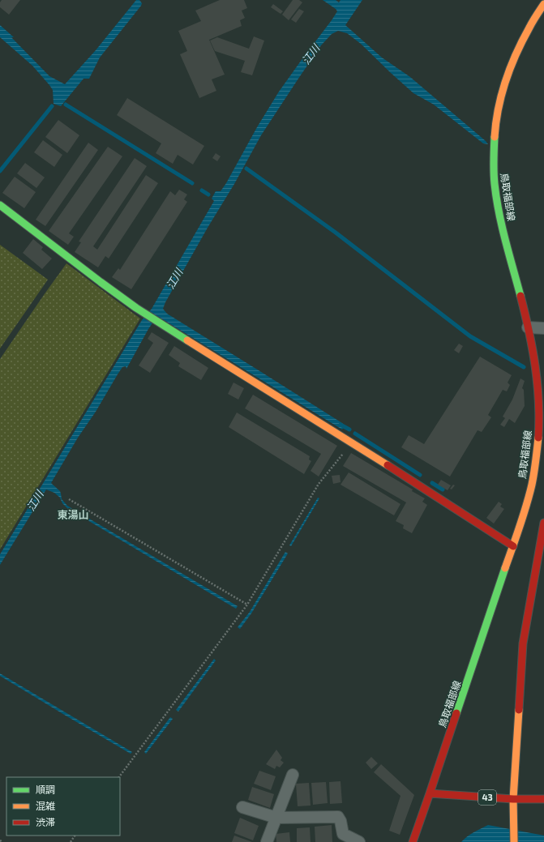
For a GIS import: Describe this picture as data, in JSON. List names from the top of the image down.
{
  "streets": {
    "main road": ["鳥取福部線", "43"]
  },
  "crossings": [
    ["鳥取福部線", "43"]
  ],
  "districts": ["東湯山"],
  "water": ["江川"],
  "legend": ["順調", "混雑", "渋滞"]
}
